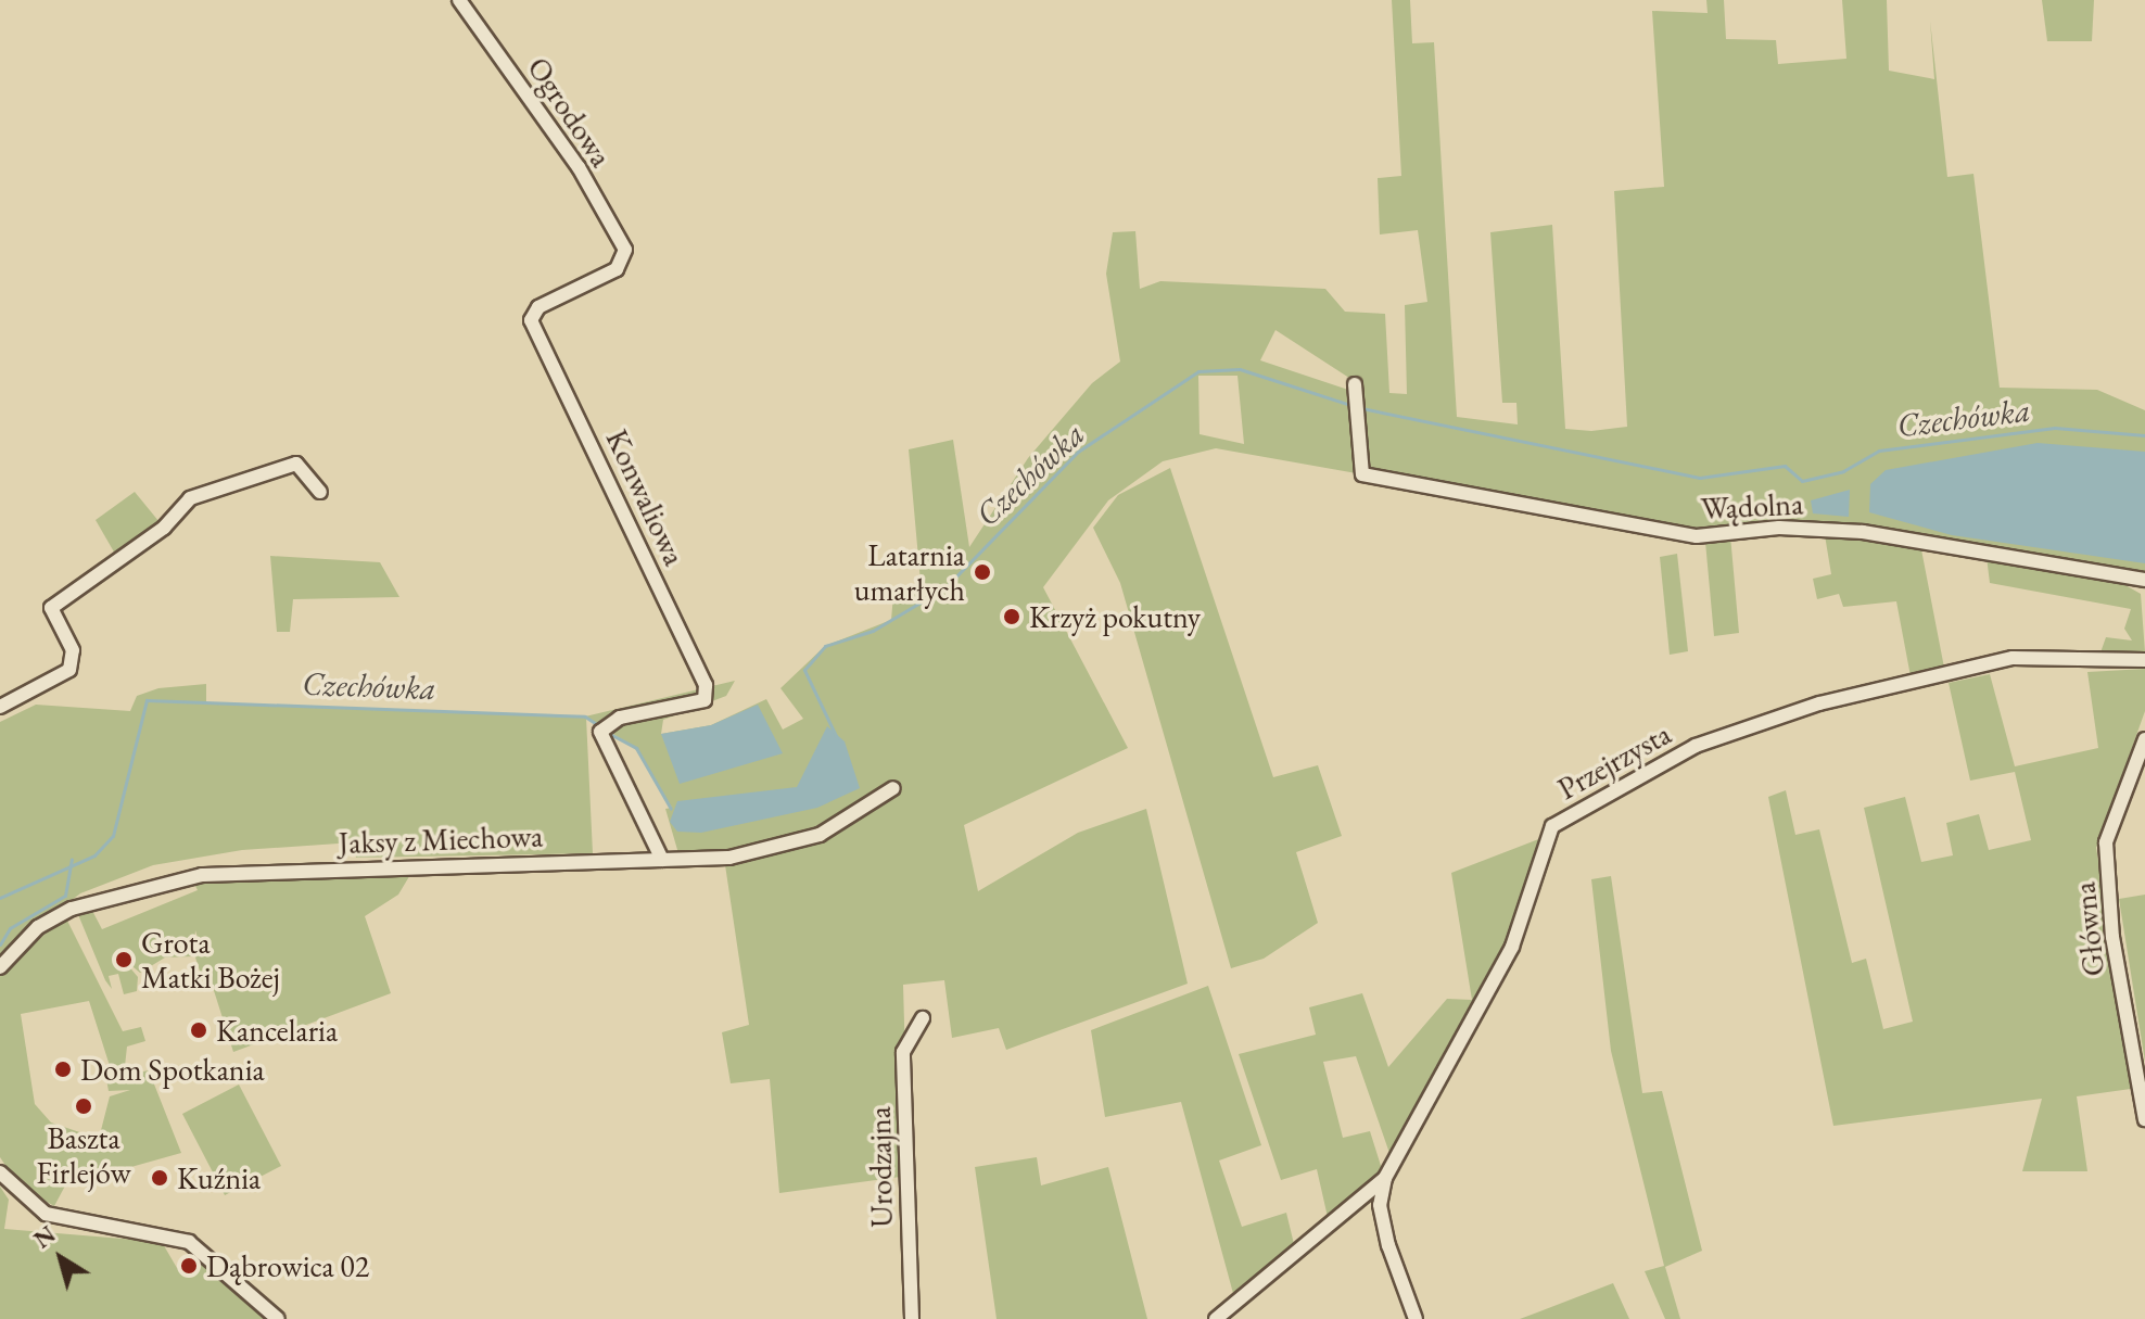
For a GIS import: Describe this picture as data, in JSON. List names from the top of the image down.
{
  "streets": {
    "street": [
      "Ogrodowa",
      "Konwaliowa",
      "Wądolna",
      "Przejrzysta",
      "Jaksy z Miechowa",
      "Główna",
      "Urodzajna"
    ]
  },
  "crossings": [
    ["Ogrodowa", "Konwaliowa"],
    ["Konwaliowa", "Jaksy z Miechowa"]
  ],
  "water": ["Czechówka"],
  "places": [
    "Latarnia umarłych",
    "Krzyż pokutny",
    "Grota Matki Bożej",
    "Kancelaria",
    "Dom Spotkania",
    "Baszta Firlejów",
    "Kuźnia",
    "Dąbrowica 02"
  ],
  "north": "top left"
}
